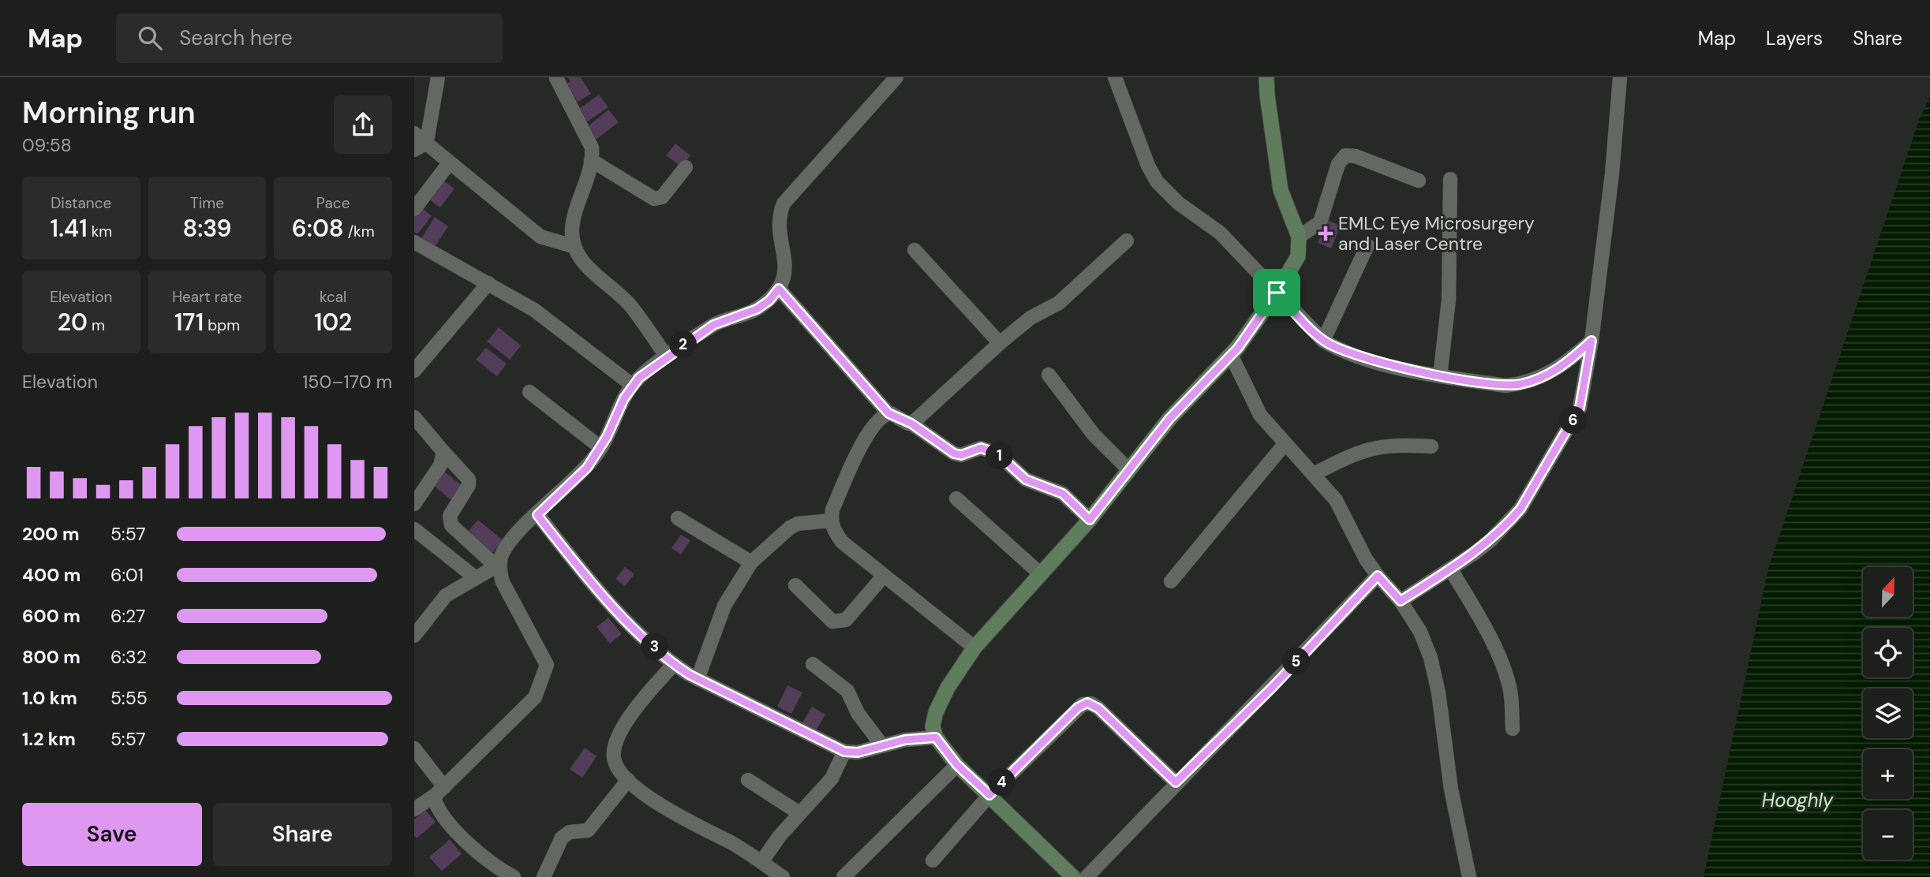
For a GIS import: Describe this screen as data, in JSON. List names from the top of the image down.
{
  "water": ["Hooghly"],
  "places": {
    "health": ["EMLC Eye Microsurgery and Laser Centre"]
  },
  "north": "top",
  "page": {
    "header": "Map",
    "search": "Search here",
    "nav": ["Map", "Layers", "Share"],
    "heading": ["Morning run", "09:58"],
    "stats": [
      ["Distance", "1.41 km"],
      ["Time", "8:39"],
      ["Pace", "6:08 /km"],
      ["Elevation", "20 m"],
      ["Heart rate", "171 bpm"],
      ["kcal", "102"]
    ],
    "pins": [
      "2",
      "6",
      "1",
      "3",
      "5",
      "4"
    ],
    "chart": ["Elevation", "150–170 m"],
    "list": [
      {
        "name": "200 m",
        "note": "5:57"
      },
      {
        "name": "400 m",
        "note": "6:01"
      },
      {
        "name": "600 m",
        "note": "6:27"
      },
      {
        "name": "800 m",
        "note": "6:32"
      },
      {
        "name": "1.0 km",
        "note": "5:55"
      },
      {
        "name": "1.2 km",
        "note": "5:57"
      }
    ],
    "map_buttons": ["+", "−"],
    "buttons": ["Save", "Share"]
  }
}
